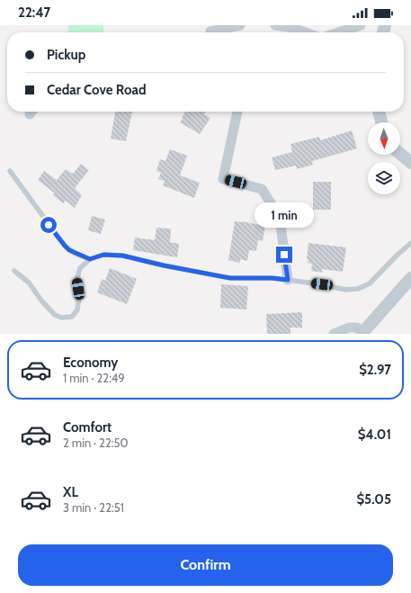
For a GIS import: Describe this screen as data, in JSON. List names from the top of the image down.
{
  "north": "bottom",
  "page": {
    "status": "22:47",
    "banner": ["Pickup", "Cedar Cove Road"],
    "bubble": "1 min",
    "list": [
      {
        "name": "Economy",
        "note": "1 min · 22:49",
        "value": "$2.97"
      },
      {
        "name": "Comfort",
        "note": "2 min · 22:50",
        "value": "$4.01"
      },
      {
        "name": "XL",
        "note": "3 min · 22:51",
        "value": "$5.05"
      }
    ],
    "buttons": "Confirm"
  }
}
